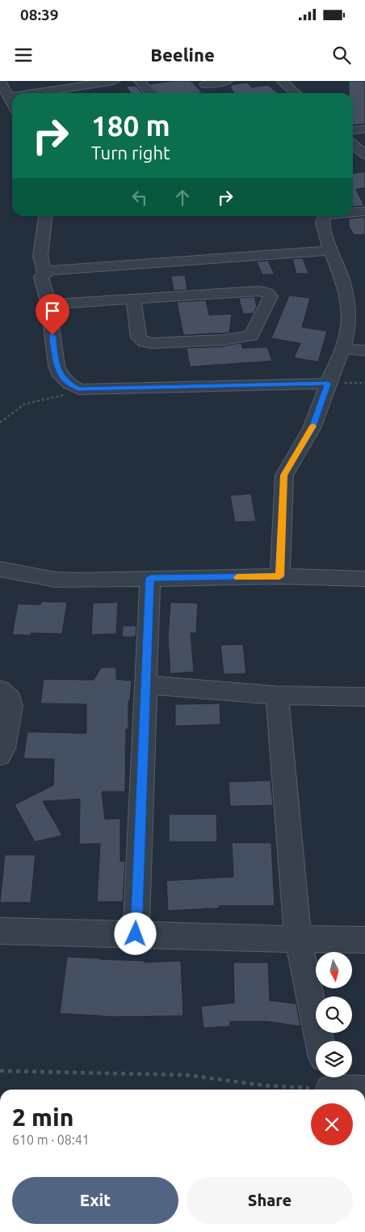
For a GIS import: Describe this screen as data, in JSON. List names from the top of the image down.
{
  "north": "bottom",
  "page": {
    "status": "08:39",
    "header": "Beeline",
    "turn": ["180 m", "Turn right"],
    "heading": ["2 min", "610 m · 08:41"],
    "buttons": ["Exit", "Share"]
  }
}
